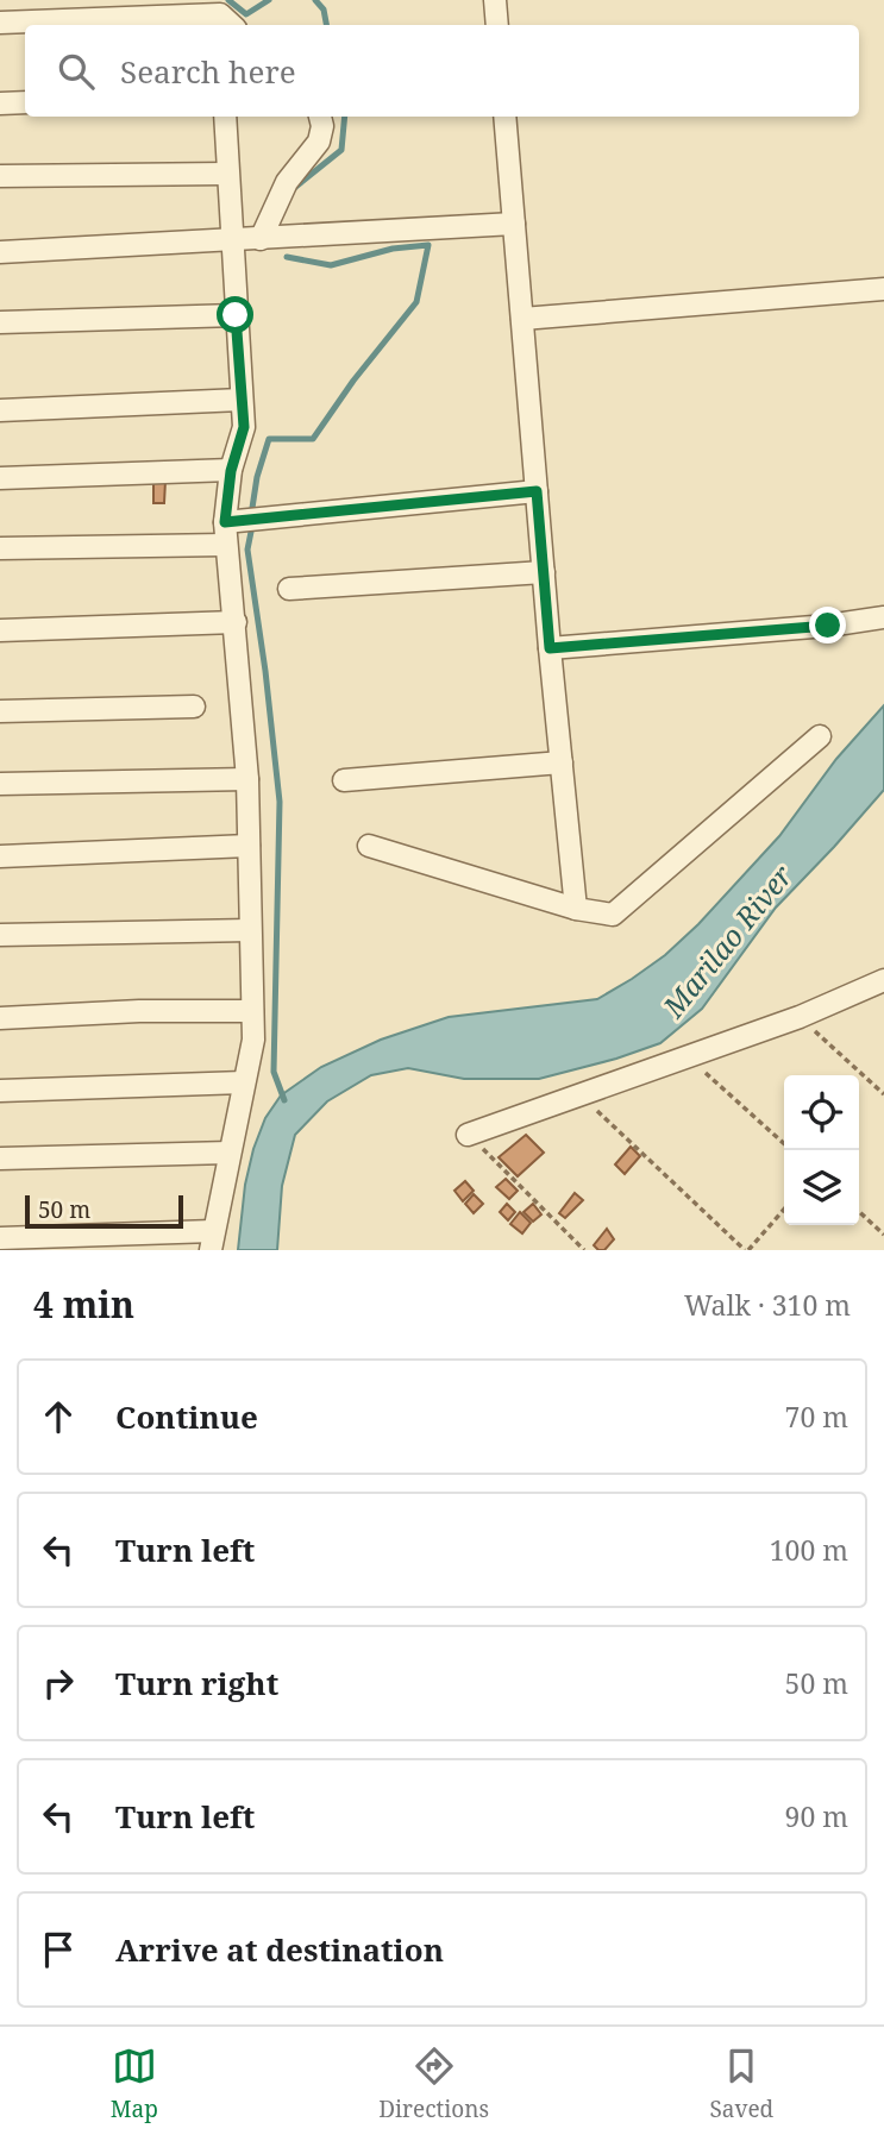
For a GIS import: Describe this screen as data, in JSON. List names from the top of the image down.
{
  "water": ["Marilao River"],
  "scale_bar": "50 m",
  "page": {
    "search": "Search here",
    "scale": "50 m",
    "heading": ["4 min", "Walk · 310 m"],
    "list": [
      ["Continue", "70 m"],
      ["Turn left", "100 m"],
      ["Turn right", "50 m"],
      ["Turn left", "90 m"],
      "Arrive at destination"
    ],
    "nav": ["Map", "Directions", "Saved"]
  }
}
